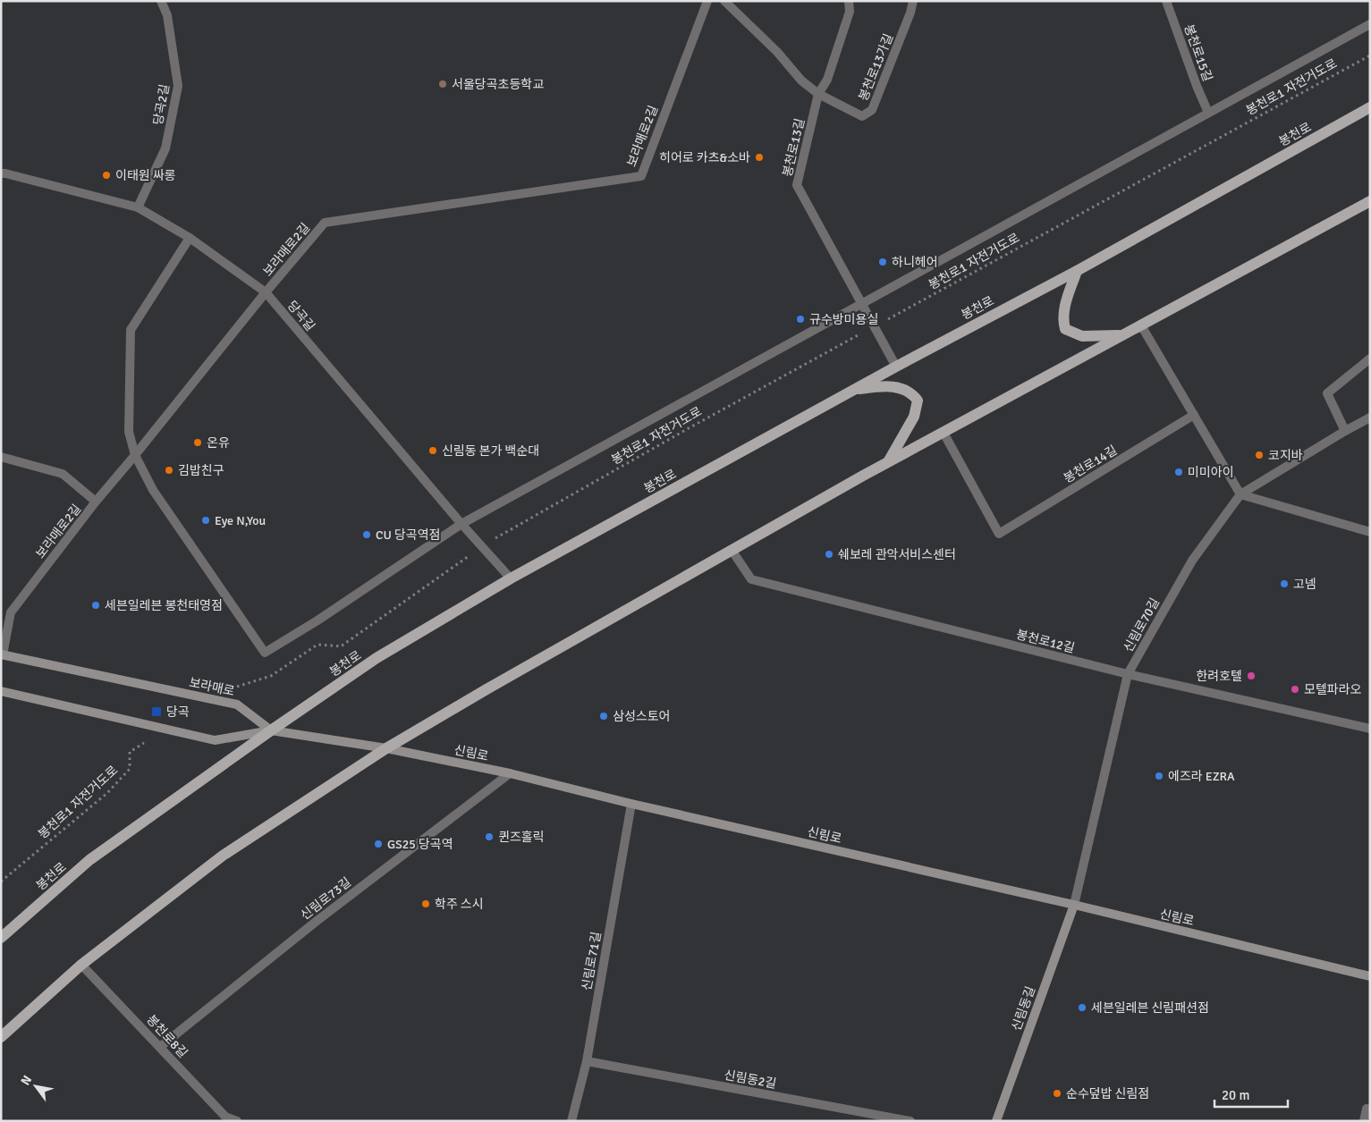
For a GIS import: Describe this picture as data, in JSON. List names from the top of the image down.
{
  "streets": {
    "main road": [
      "봉천로",
      "보라매로",
      "신림로",
      "신림동길"
    ],
    "street": [
      "봉천로15길",
      "봉천로13가길",
      "당곡2길",
      "보라매로2길",
      "봉천로13길",
      "당곡길",
      "봉천로14길",
      "신림로70길",
      "봉천로12길",
      "신림로73길",
      "신림로71길",
      "봉천로8길",
      "신림동2길"
    ],
    "path": ["봉천로1 자전거도로"]
  },
  "crossings": [
    ["봉천로13가길", "봉천로13길"],
    ["봉천로1 자전거도로", "봉천로13길"],
    ["봉천로1 자전거도로", "당곡길"],
    ["봉천로1 자전거도로", "보라매로"],
    ["당곡2길", "당곡길"],
    ["봉천로", "봉천로13길"],
    ["봉천로", "당곡길"],
    ["봉천로", "보라매로"],
    ["봉천로", "신림로"],
    ["보라매로2길", "당곡길"],
    ["보라매로2길", "보라매로"],
    ["신림로70길", "봉천로12길"],
    ["신림로70길", "신림로"],
    ["신림로70길", "신림동길"],
    ["보라매로", "신림로"],
    ["신림로", "신림로73길"],
    ["신림로", "신림로71길"],
    ["신림로", "신림동길"],
    ["신림로73길", "봉천로8길"],
    ["신림로71길", "신림동2길"]
  ],
  "places": {
    "other": [
      "서울당곡초등학교",
      "히어로 카츠&소바",
      "이태원 싸롱",
      "하니헤어",
      "규수방미용실",
      "온유",
      "신림동 본가 백순대",
      "코지바",
      "김밥친구",
      "미미아이",
      "Eye N,You",
      "CU 당곡역점",
      "쉐보레 관악서비스센터",
      "고넴",
      "세븐일레븐 봉천태영점",
      "한려호텔",
      "모텔파라오",
      "삼성스토어",
      "에즈라 EZRA",
      "퀸즈홀릭",
      "GS25 당곡역",
      "학주 스시",
      "세븐일레븐 신림패션점",
      "순수덮밥 신림점"
    ],
    "transit": ["당곡"]
  },
  "scale_bar": "20 m",
  "north": "top left"
}
